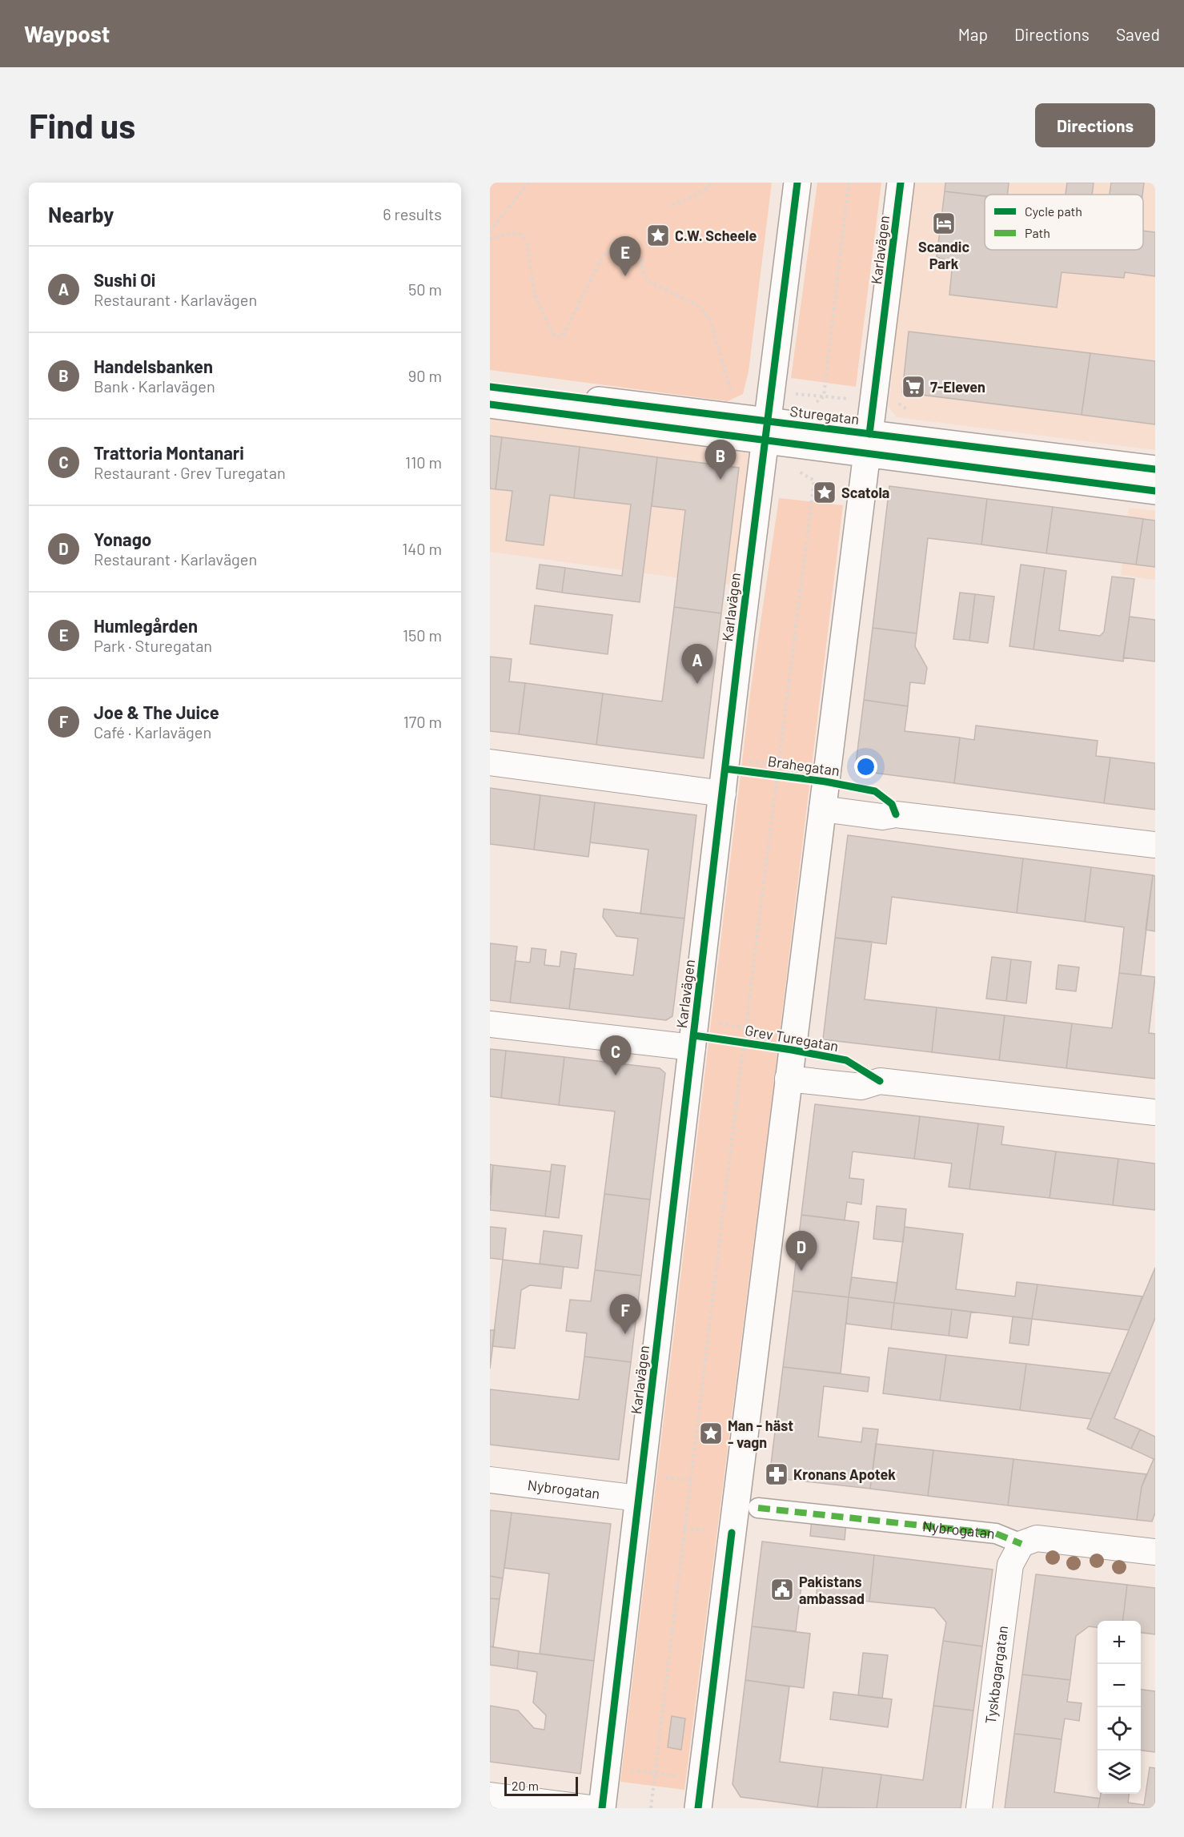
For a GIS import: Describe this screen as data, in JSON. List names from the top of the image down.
{
  "streets": {
    "street": [
      "Karlavägen",
      "Sturegatan",
      "Nybrogatan",
      "Tyskbagargatan"
    ],
    "cycle path": ["Brahegatan", "Grev Turegatan"]
  },
  "crossings": [
    ["Karlavägen", "Sturegatan"],
    ["Karlavägen", "Nybrogatan"],
    ["Nybrogatan", "Tyskbagargatan"]
  ],
  "places": {
    "hotel": ["Scandic Park"],
    "place": ["C.W. Scheele", "Scatola", "Man - häst - vagn"],
    "supermarket": ["7-Eleven"],
    "pharmacy": ["Kronans Apotek"],
    "public building": ["Pakistans ambassad"]
  },
  "legend": ["Cycle path", "Path"],
  "scale_bar": "20 m",
  "page": {
    "header": "Waypost",
    "nav": ["Map", "Directions", "Saved"],
    "buttons": "Directions",
    "title": "Find us",
    "heading": ["Nearby", "6 results"],
    "pins": [
      "E",
      "B",
      "A",
      "C",
      "D",
      "F"
    ],
    "list": [
      {
        "mark": "A",
        "name": "Sushi Oi",
        "note": "Restaurant · Karlavägen",
        "value": "50 m"
      },
      {
        "mark": "B",
        "name": "Handelsbanken",
        "note": "Bank · Karlavägen",
        "value": "90 m"
      },
      {
        "mark": "C",
        "name": "Trattoria Montanari",
        "note": "Restaurant · Grev Turegatan",
        "value": "110 m"
      },
      {
        "mark": "D",
        "name": "Yonago",
        "note": "Restaurant · Karlavägen",
        "value": "140 m"
      },
      {
        "mark": "E",
        "name": "Humlegården",
        "note": "Park · Sturegatan",
        "value": "150 m"
      },
      {
        "mark": "F",
        "name": "Joe & The Juice",
        "note": "Café · Karlavägen",
        "value": "170 m"
      }
    ],
    "map_buttons": ["+", "−"],
    "scale": "20 m"
  }
}
